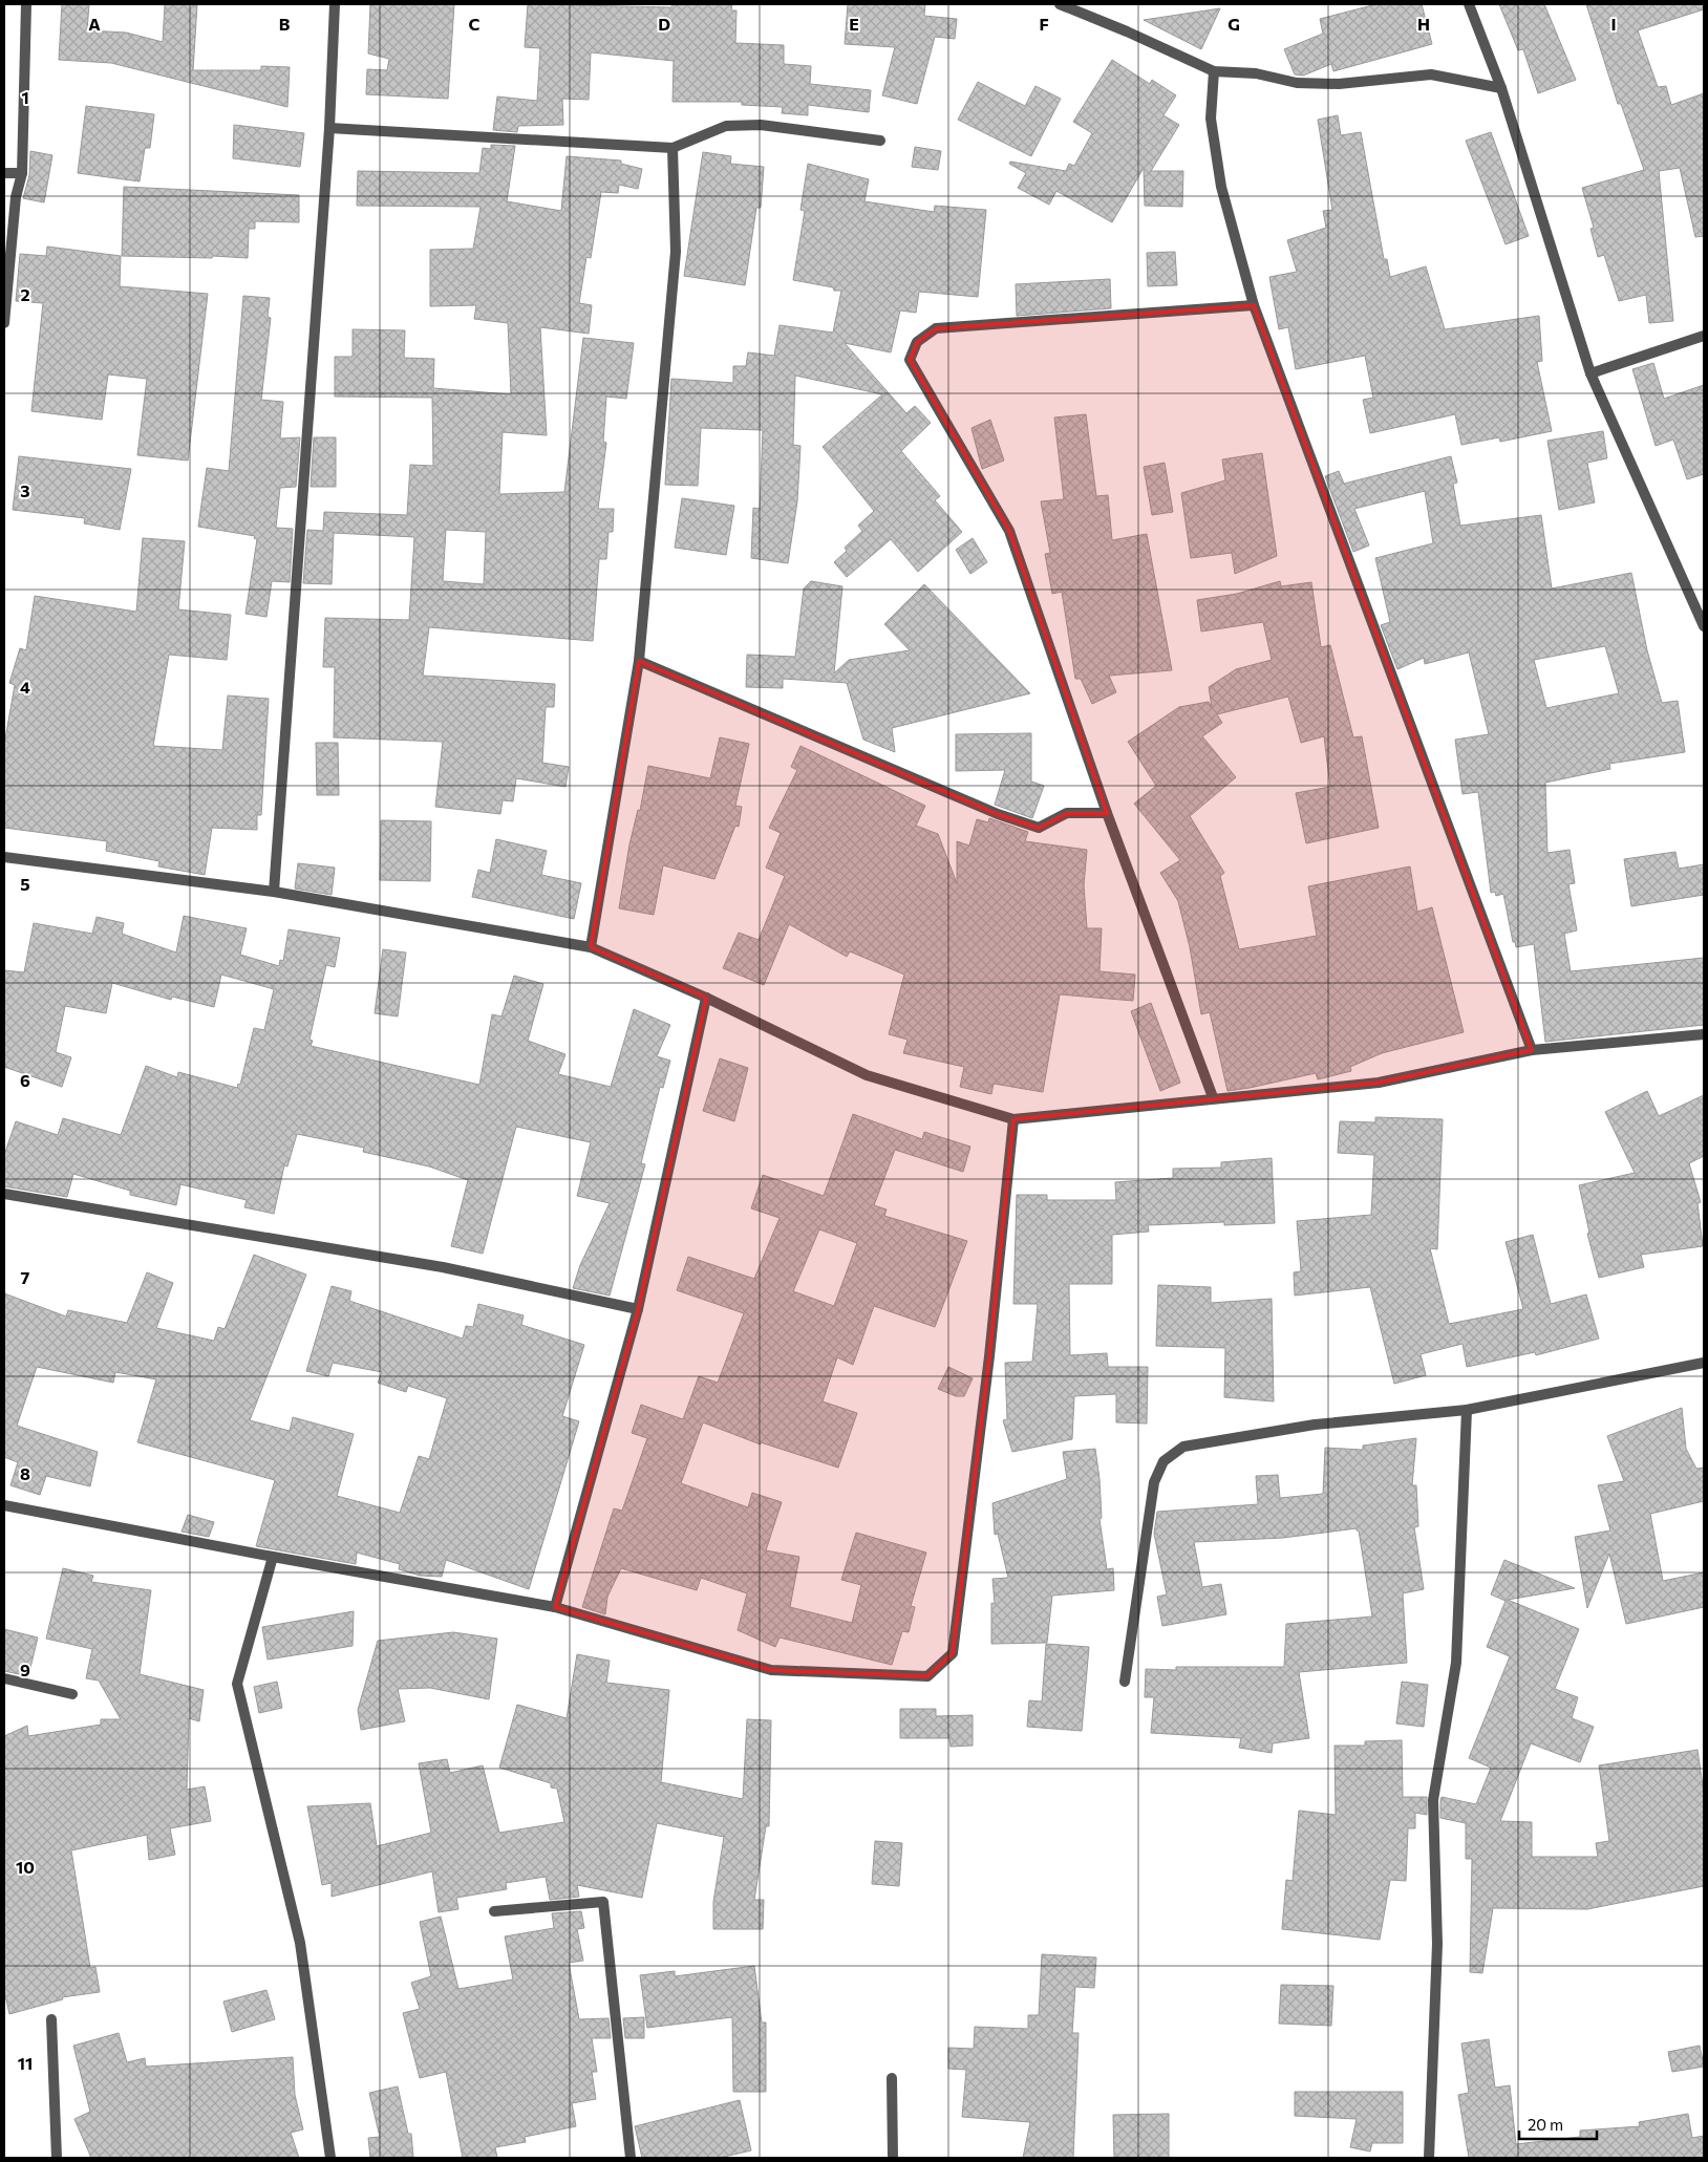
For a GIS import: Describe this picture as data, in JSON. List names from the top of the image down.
{
  "scale_bar": "20 m",
  "grid": {
    "columns": [
      "A",
      "B",
      "C",
      "D",
      "E",
      "F",
      "G",
      "H",
      "I"
    ],
    "rows": [
      "1",
      "2",
      "3",
      "4",
      "5",
      "6",
      "7",
      "8",
      "9",
      "10",
      "11"
    ]
  }
}
